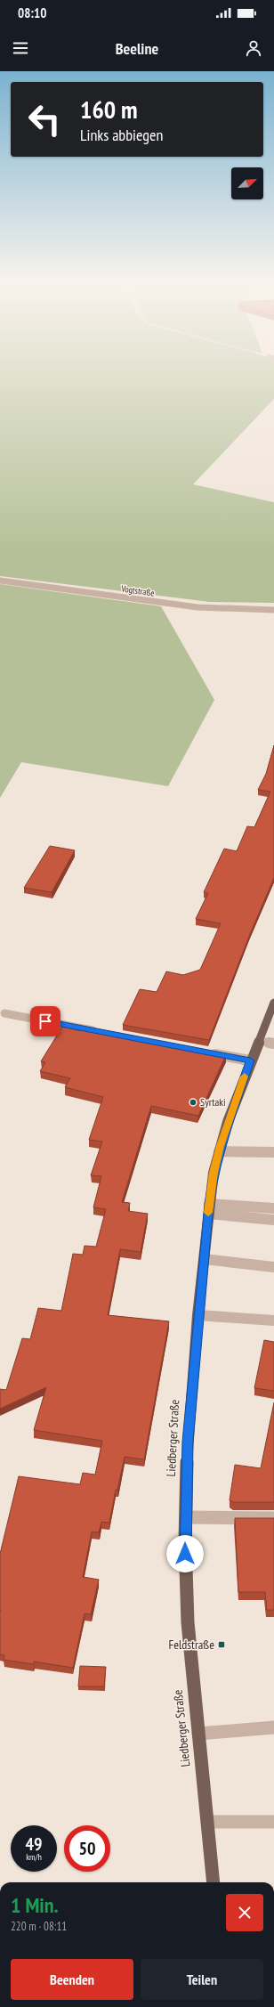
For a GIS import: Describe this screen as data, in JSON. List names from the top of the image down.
{
  "streets": {
    "main road": ["Liedberger Straße"],
    "street": ["Vogtstraße"]
  },
  "places": {
    "other": ["Syrtaki"],
    "transit": ["Feldstraße"]
  },
  "north": "top right",
  "page": {
    "status": "08:10",
    "header": "Beeline",
    "turn": ["160 m", "Links abbiegen"],
    "speed": "49 km/h",
    "limit": "50",
    "heading": ["1 Min.", "220 m · 08:11"],
    "buttons": ["Beenden", "Teilen"]
  }
}
